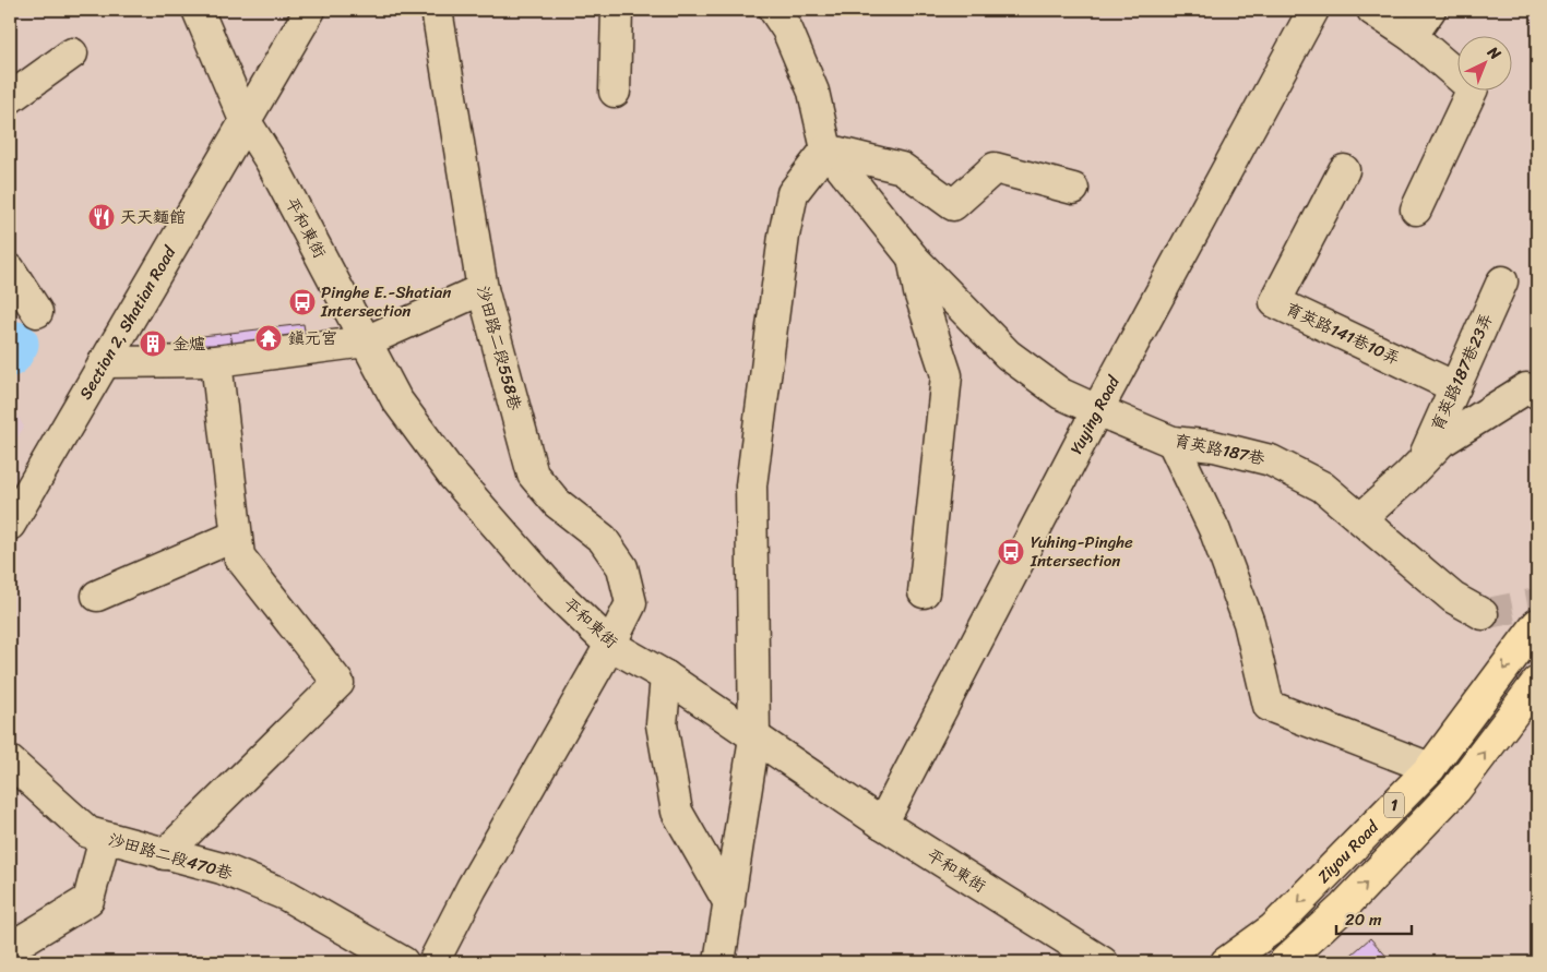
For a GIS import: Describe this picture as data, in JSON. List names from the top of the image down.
{
  "streets": {
    "main road": ["1", "Ziyou Road"],
    "street": [
      "平和東街",
      "Section 2, Shatian Road",
      "育英路141巷10弄",
      "沙田路二段558巷",
      "育英路187巷23弄",
      "Yuying Road",
      "育英路187巷",
      "沙田路二段470巷"
    ]
  },
  "crossings": [
    ["平和東街", "Section 2, Shatian Road"],
    ["平和東街", "沙田路二段558巷"],
    ["平和東街", "Yuying Road"],
    ["育英路141巷10弄", "育英路187巷23弄"],
    ["育英路187巷23弄", "育英路187巷"],
    ["Yuying Road", "育英路187巷"]
  ],
  "places": {
    "restaurant": ["天天麵館"],
    "bus stop": ["Pinghe E.-Shatian Intersection", "Yuhing-Pinghe Intersection"],
    "temple": ["鎮元宮"],
    "building": ["金爐"]
  },
  "scale_bar": "20 m",
  "north": "top right"
}
